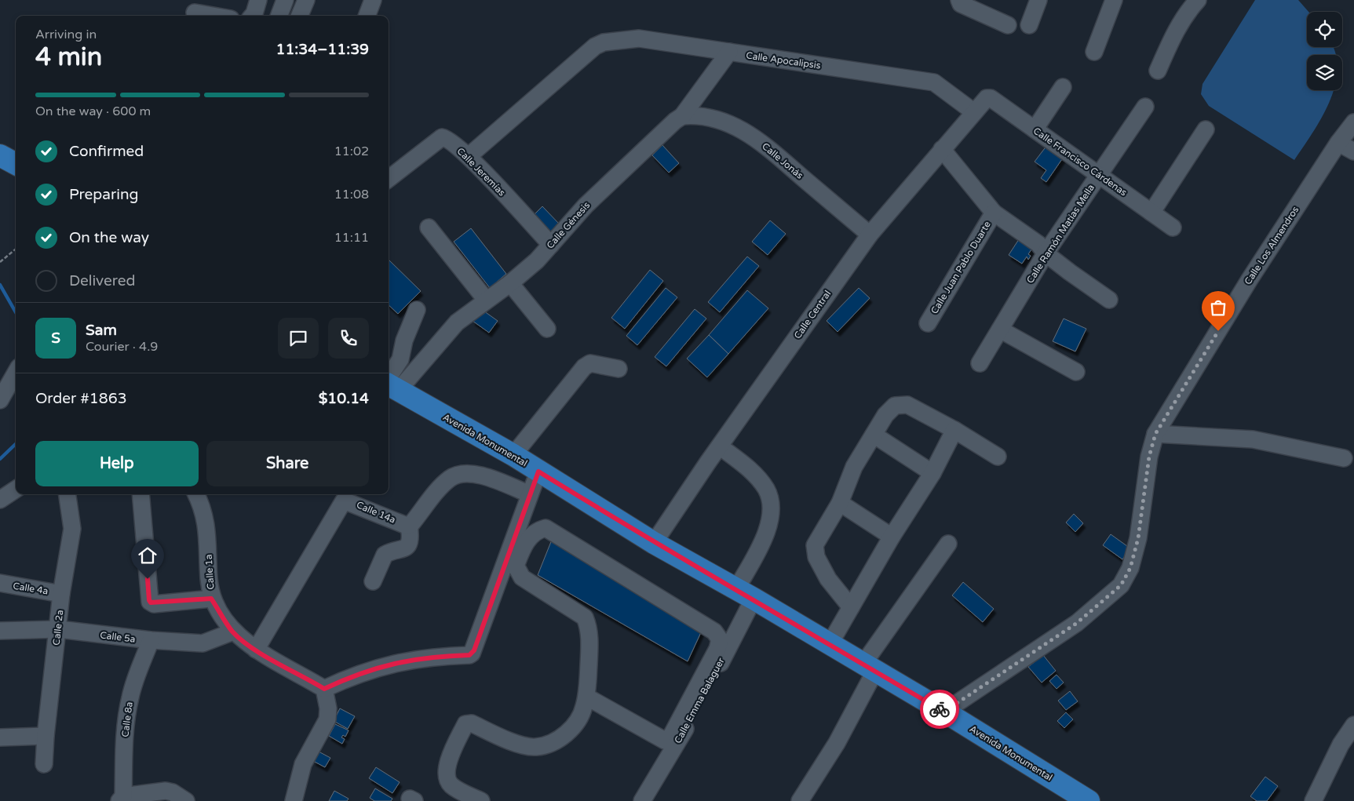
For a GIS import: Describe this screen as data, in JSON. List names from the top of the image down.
{
  "streets": {
    "main road": ["Avenida Monumental"],
    "street": [
      "Calle Apocalipsis",
      "Calle Jonás",
      "Calle Francisco Cárdenas",
      "Calle Jeremías",
      "Calle Génesis",
      "Calle Ramón Matías Mella",
      "Calle Los Almendros",
      "Calle Juan Pablo Duarte",
      "Calle Central",
      "Calle 14a",
      "Calle 1a",
      "Calle 4a",
      "Calle 2a",
      "Calle 5a",
      "Calle Emma Balaguer",
      "Calle 8a"
    ]
  },
  "crossings": [
    ["Calle Apocalipsis", "Calle Jeremías"],
    ["Calle Apocalipsis", "Calle Génesis"],
    ["Calle Apocalipsis", "Calle Central"],
    ["Calle Jonás", "Calle Génesis"],
    ["Calle Jonás", "Calle Central"],
    ["Calle Francisco Cárdenas", "Calle Ramón Matías Mella"],
    ["Calle Francisco Cárdenas", "Calle Central"],
    ["Calle Jeremías", "Calle Génesis"],
    ["Calle Génesis", "Avenida Monumental"],
    ["Calle Los Almendros", "Avenida Monumental"],
    ["Calle Central", "Avenida Monumental"],
    ["Calle Central", "Calle Emma Balaguer"],
    ["Avenida Monumental", "Calle Emma Balaguer"],
    ["Calle 14a", "Calle 1a"],
    ["Calle 1a", "Calle 5a"],
    ["Calle 4a", "Calle 2a"],
    ["Calle 2a", "Calle 5a"],
    ["Calle 5a", "Calle 8a"]
  ],
  "page": {
    "heading": ["4 min", "Arriving in", "11:34–11:39"],
    "panel": [
      "Sam",
      "Courier · 4.9",
      "Order #1863",
      "$10.14"
    ],
    "bar": "On the way · 600 m",
    "list": [
      ["Confirmed", "11:02"],
      ["Preparing", "11:08"],
      ["On the way", "11:11"],
      "Delivered"
    ],
    "round": "S",
    "buttons": ["Help", "Share"]
  }
}
